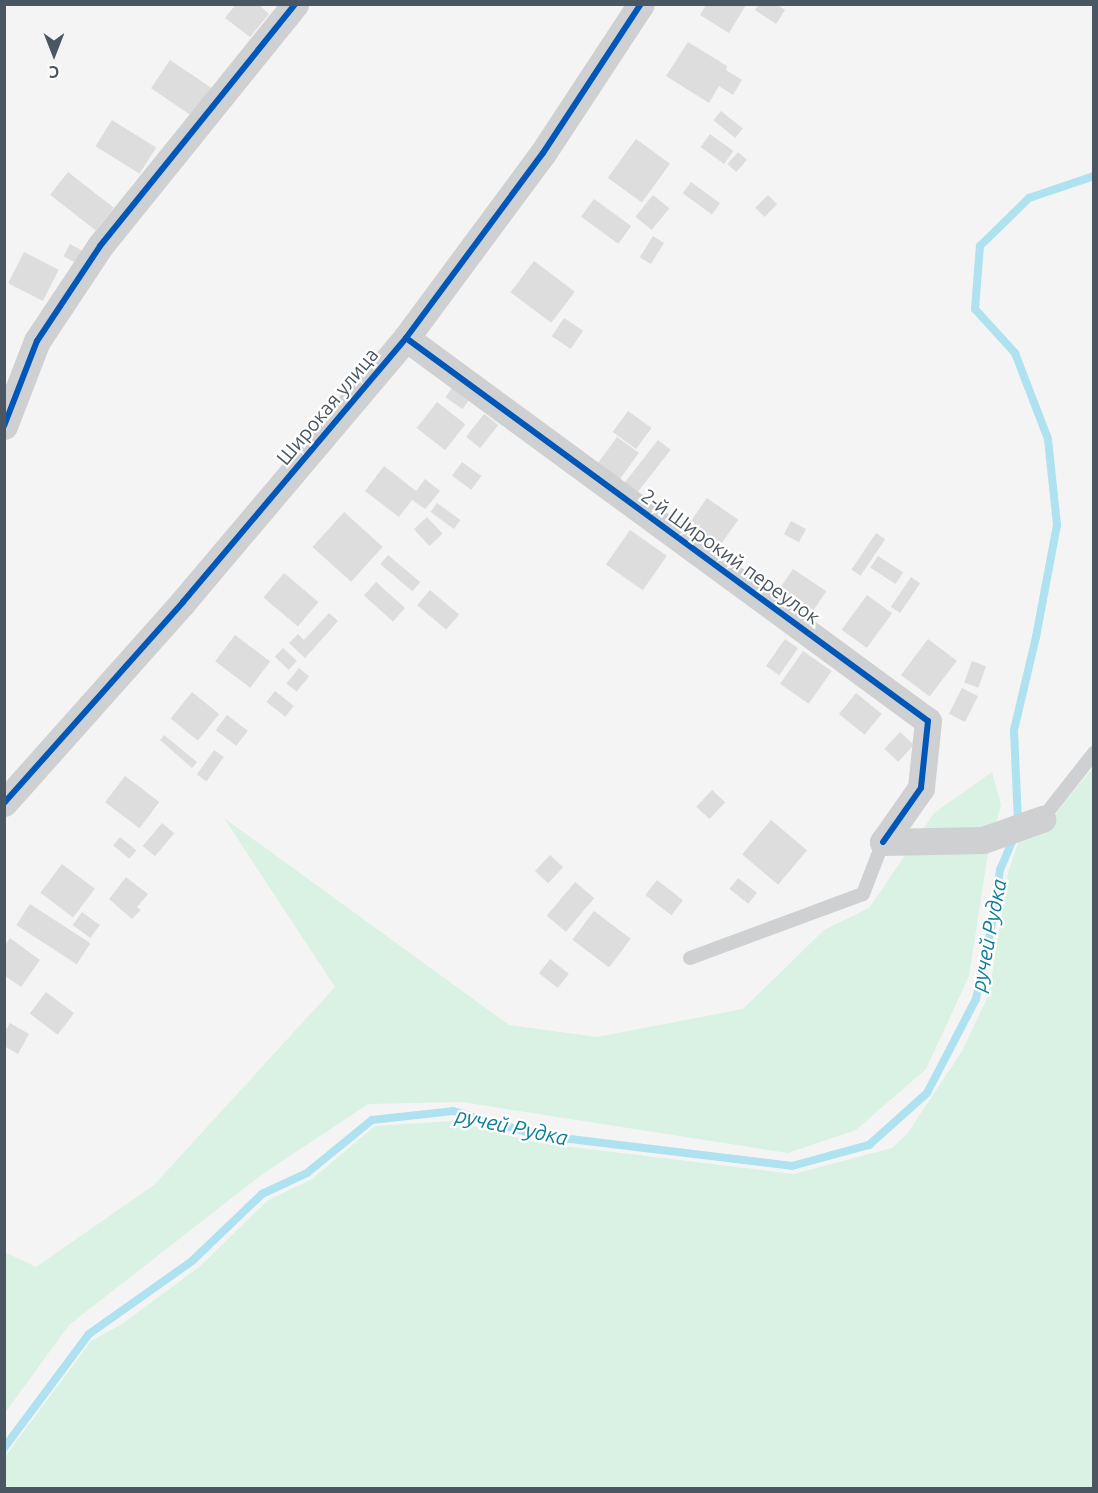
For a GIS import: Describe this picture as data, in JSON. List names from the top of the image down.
{
  "streets": {
    "street": ["Широкая улица", "2-й Широкий переулок"]
  },
  "crossings": [
    ["Широкая улица", "2-й Широкий переулок"]
  ],
  "water": ["ручей Рудка"],
  "north": "bottom"
}
